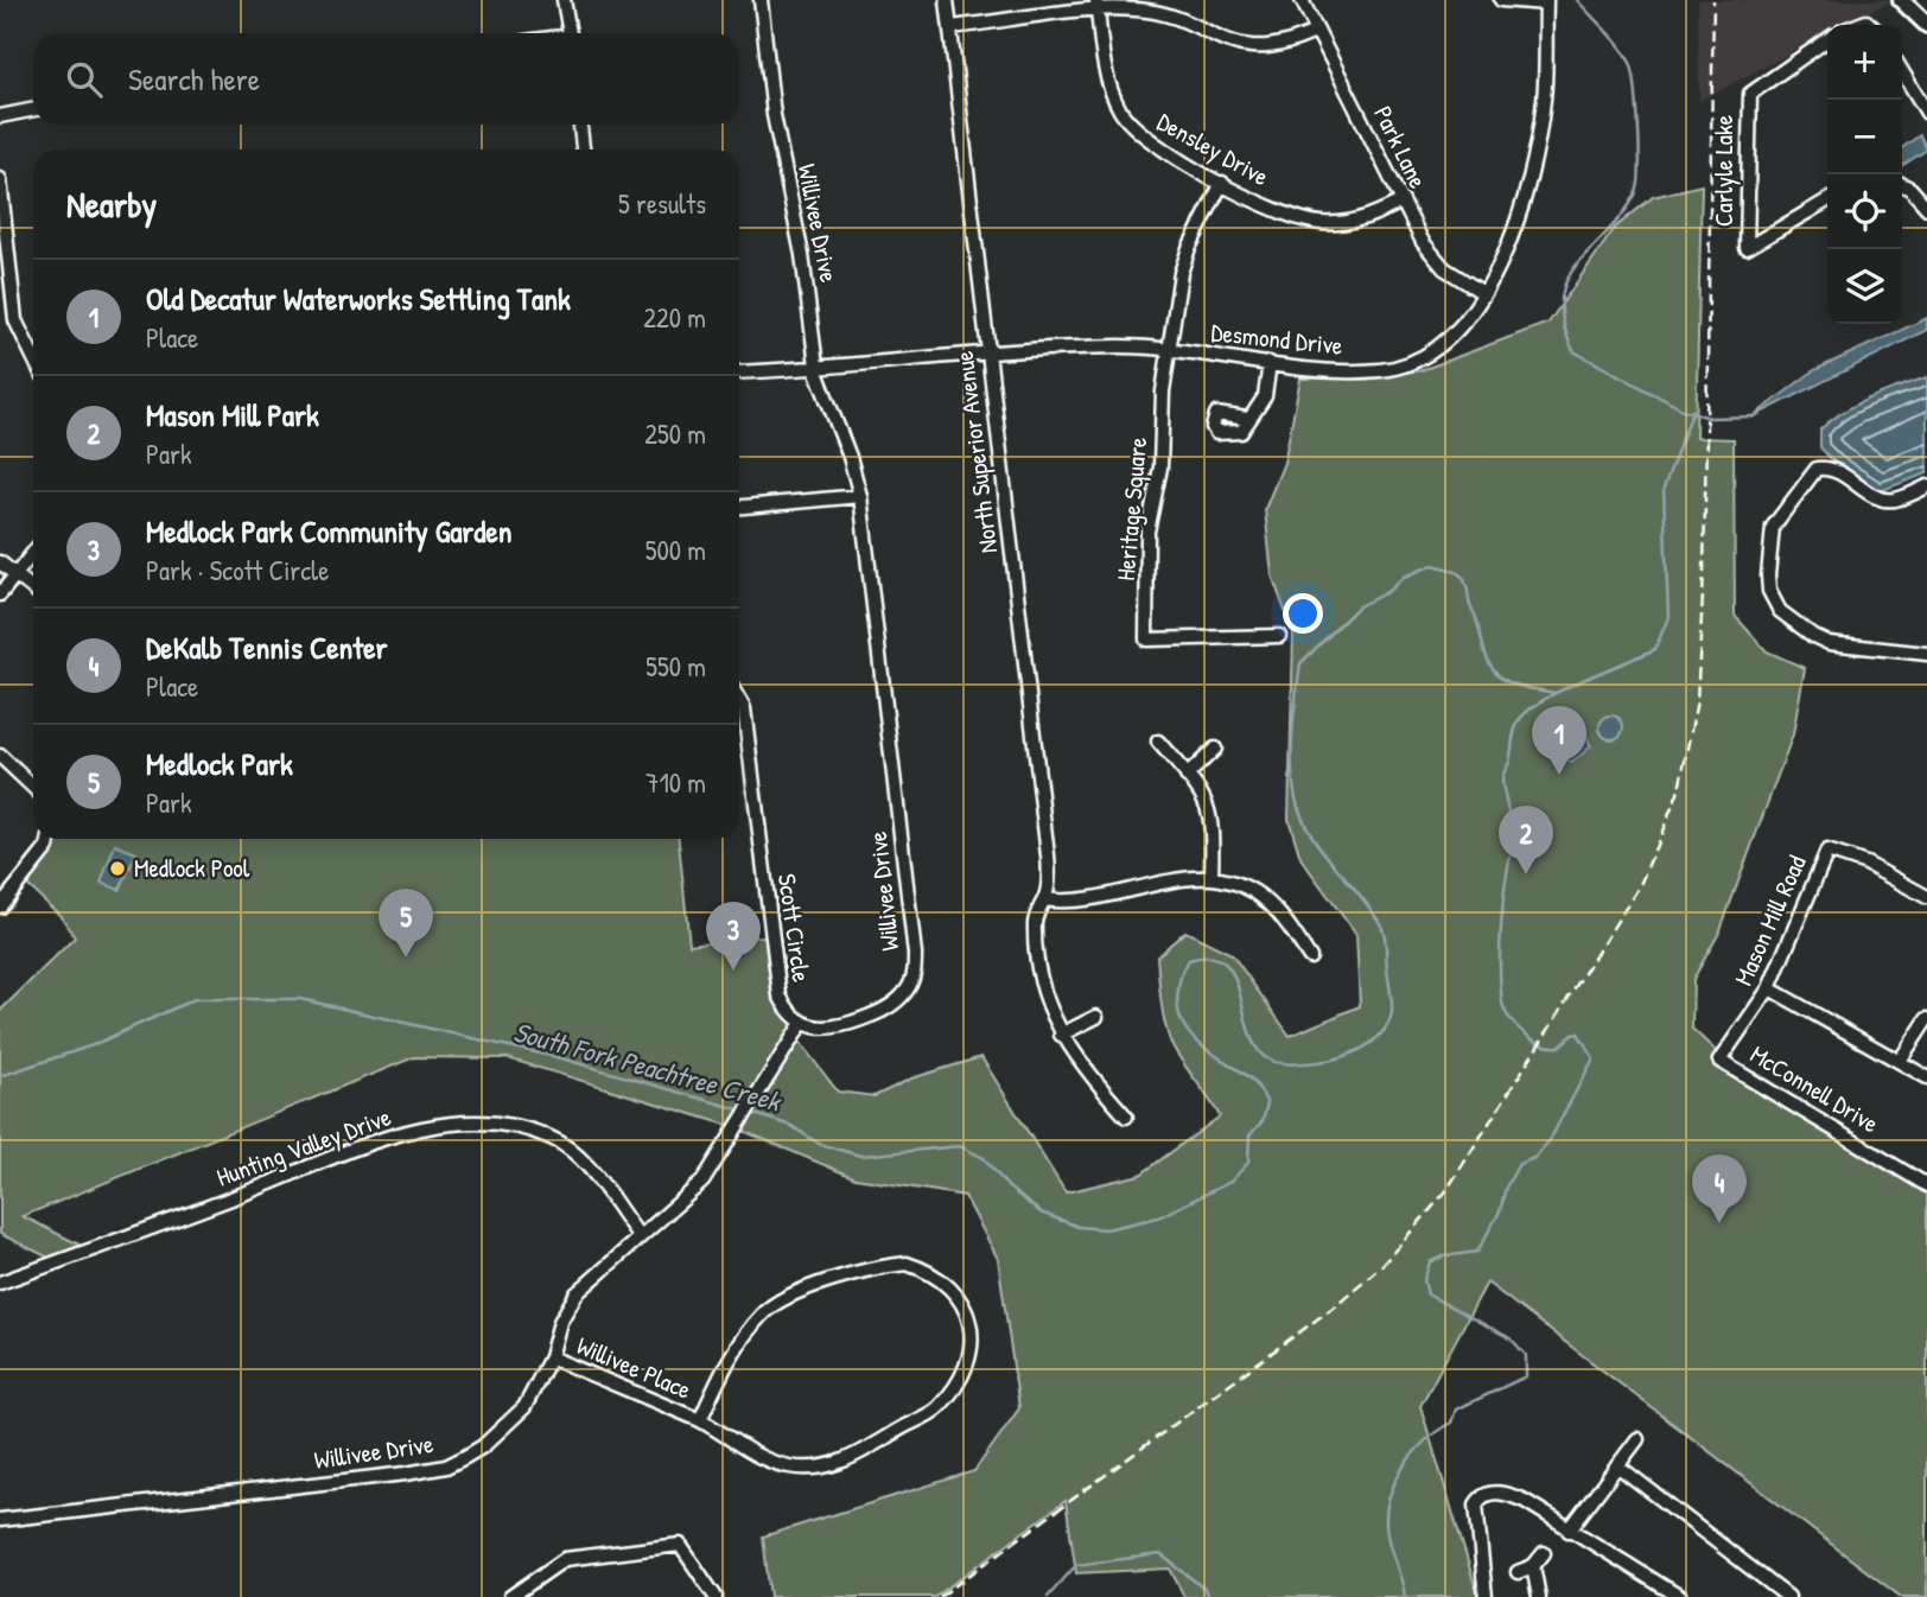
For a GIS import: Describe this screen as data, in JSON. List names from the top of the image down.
{
  "streets": {
    "street": [
      "Park Lane",
      "Densley Drive",
      "Carlyle Lake",
      "Willivee Drive",
      "Desmond Drive",
      "North Superior Avenue",
      "Heritage Square",
      "Mason Mill Road",
      "Scott Circle",
      "McConnell Drive",
      "Hunting Valley Drive",
      "Willivee Place"
    ]
  },
  "crossings": [
    ["Park Lane", "Densley Drive"],
    ["Park Lane", "Desmond Drive"],
    ["Willivee Drive", "Desmond Drive"],
    ["Willivee Drive", "Scott Circle"],
    ["Willivee Drive", "Hunting Valley Drive"],
    ["Willivee Drive", "Willivee Place"],
    ["Desmond Drive", "North Superior Avenue"],
    ["Desmond Drive", "Heritage Square"],
    ["Mason Mill Road", "McConnell Drive"]
  ],
  "water": ["South Fork Peachtree Creek"],
  "places": ["Medlock Pool"],
  "page": {
    "map_buttons": ["+", "−"],
    "search": "Search here",
    "heading": ["Nearby", "5 results"],
    "list": [
      {
        "mark": "1",
        "name": "Old Decatur Waterworks Settling Tank",
        "note": "Place",
        "value": "220 m"
      },
      {
        "mark": "2",
        "name": "Mason Mill Park",
        "note": "Park",
        "value": "250 m"
      },
      {
        "mark": "3",
        "name": "Medlock Park Community Garden",
        "note": "Park · Scott Circle",
        "value": "500 m"
      },
      {
        "mark": "4",
        "name": "DeKalb Tennis Center",
        "note": "Place",
        "value": "550 m"
      },
      {
        "mark": "5",
        "name": "Medlock Park",
        "note": "Park",
        "value": "710 m"
      }
    ],
    "pins": [
      "1",
      "2",
      "5",
      "3",
      "4"
    ]
  }
}
